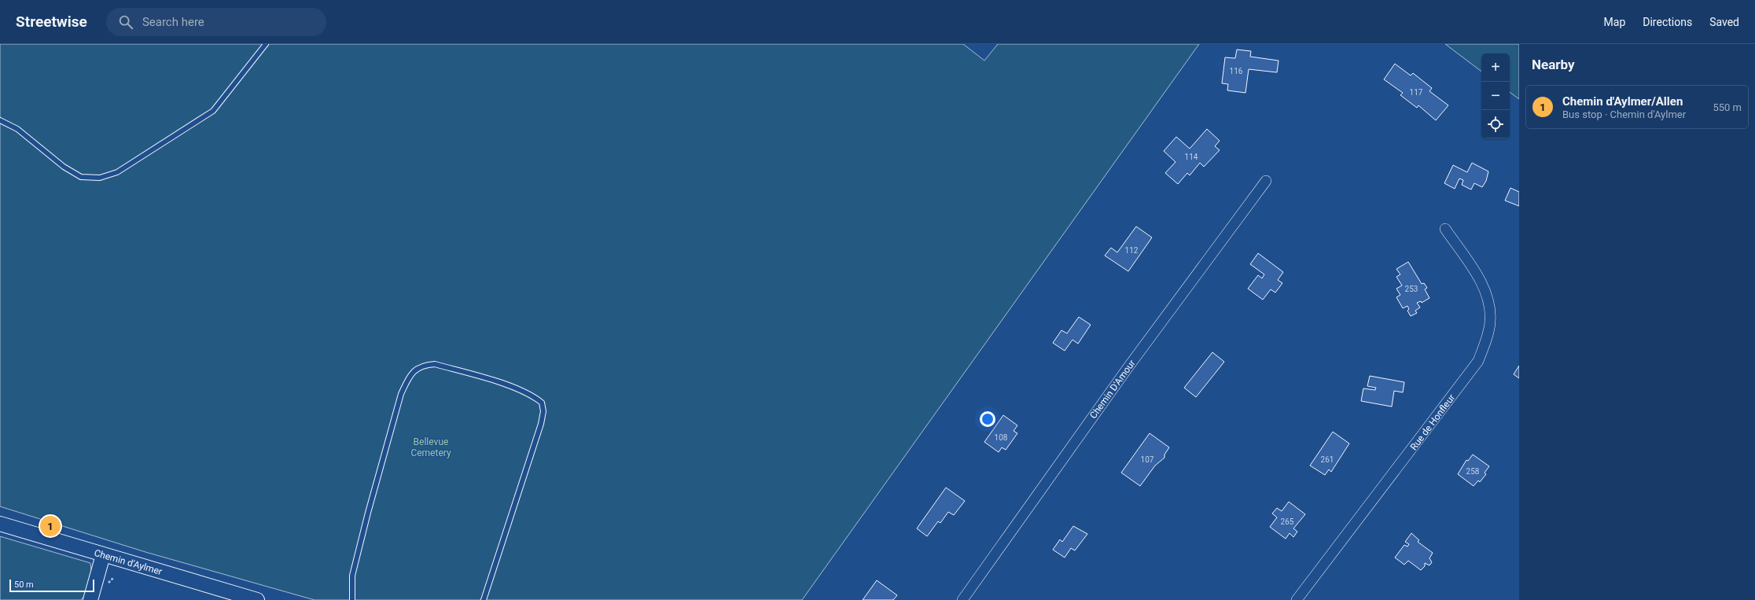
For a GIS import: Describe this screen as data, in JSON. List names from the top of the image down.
{
  "streets": {
    "main road": ["Chemin d'Aylmer"],
    "street": ["Chemin D'Amour", "Rue de Honfleur"]
  },
  "parks": ["Bellevue Cemetery"],
  "house_numbers": [
    "116",
    "117",
    "114",
    "112",
    "253",
    "108",
    "107",
    "261",
    "258",
    "265"
  ],
  "scale_bar": "50 m",
  "page": {
    "header": "Streetwise",
    "search": "Search here",
    "nav": ["Map", "Directions", "Saved"],
    "heading": "Nearby",
    "map_buttons": ["+", "−"],
    "list": [
      {
        "mark": "1",
        "name": "Chemin d'Aylmer/Allen",
        "note": "Bus stop · Chemin d'Aylmer",
        "value": "550 m"
      }
    ],
    "pins": "1",
    "scale": "50 m"
  }
}
